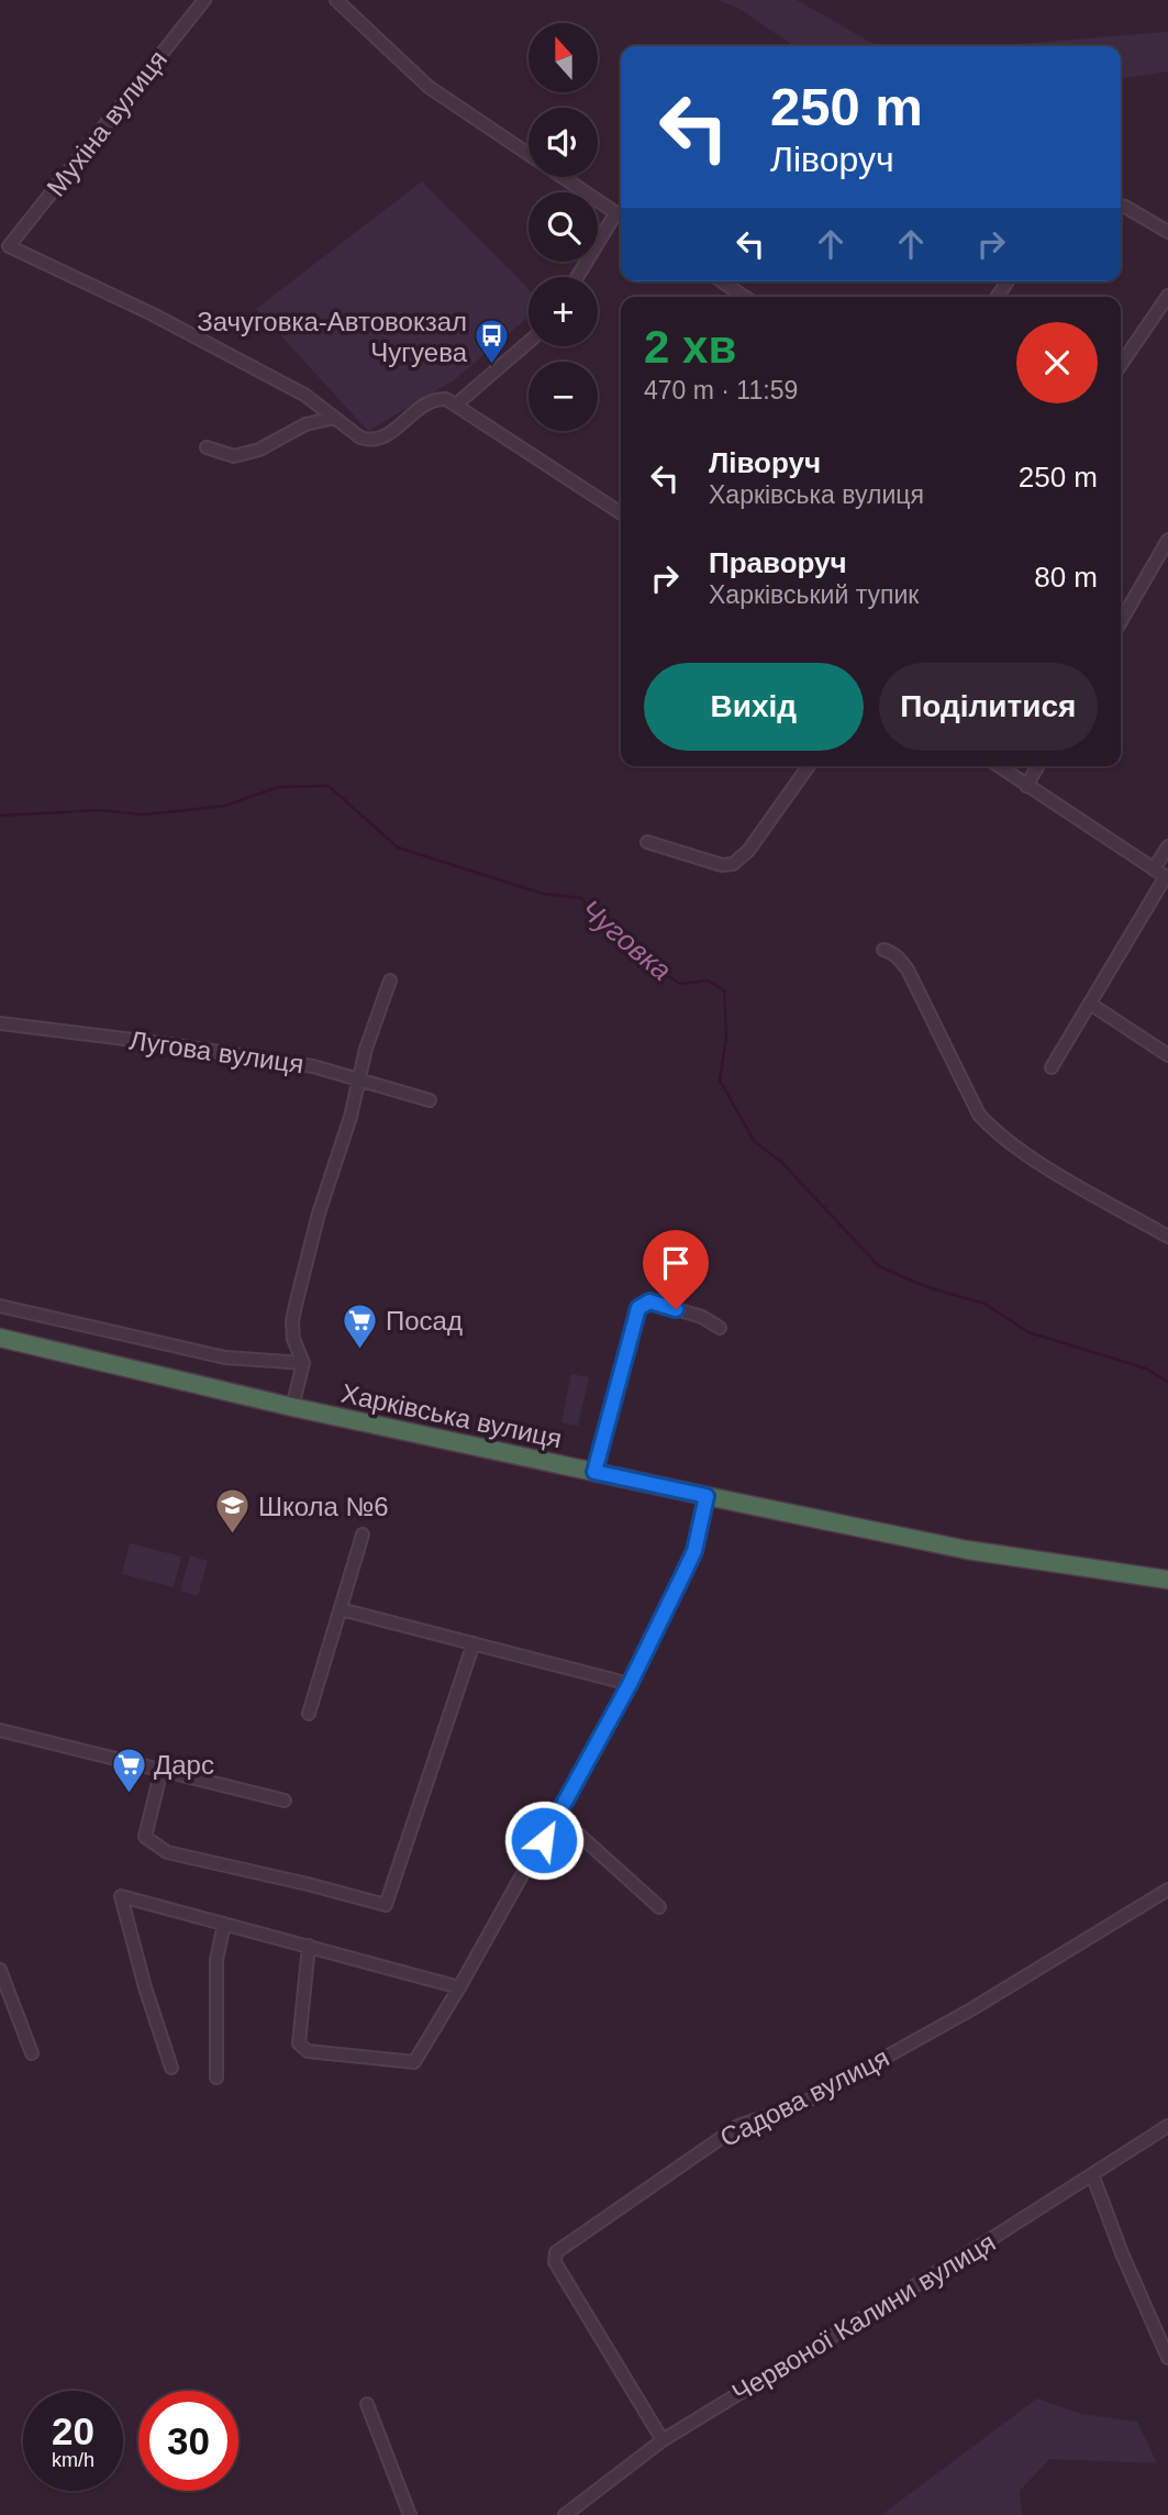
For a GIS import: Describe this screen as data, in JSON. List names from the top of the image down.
{
  "streets": {
    "highway": ["Харківська вулиця"],
    "street": [
      "Мухіна вулиця",
      "Лугова вулиця",
      "Садова вулиця",
      "Червоної Калини вулиця"
    ]
  },
  "crossings": [
    ["Садова вулиця", "Червоної Калини вулиця"]
  ],
  "water": ["Чуговка"],
  "places": {
    "bus stop": ["Зачуговка-Автовокзал Чугуева"],
    "supermarket": ["Посад", "Дарс"],
    "school or university": ["Школа №6"]
  },
  "north": "top",
  "page": {
    "map_buttons": ["+", "−"],
    "turn": ["250 m", "Ліворуч"],
    "heading": ["2 хв", "470 m · 11:59"],
    "list": [
      {
        "name": "Ліворуч",
        "note": "Харківська вулиця",
        "value": "250 m"
      },
      {
        "name": "Праворуч",
        "note": "Харківський тупик",
        "value": "80 m"
      }
    ],
    "buttons": ["Вихід", "Поділитися"],
    "speed": "20 km/h",
    "limit": "30"
  }
}
